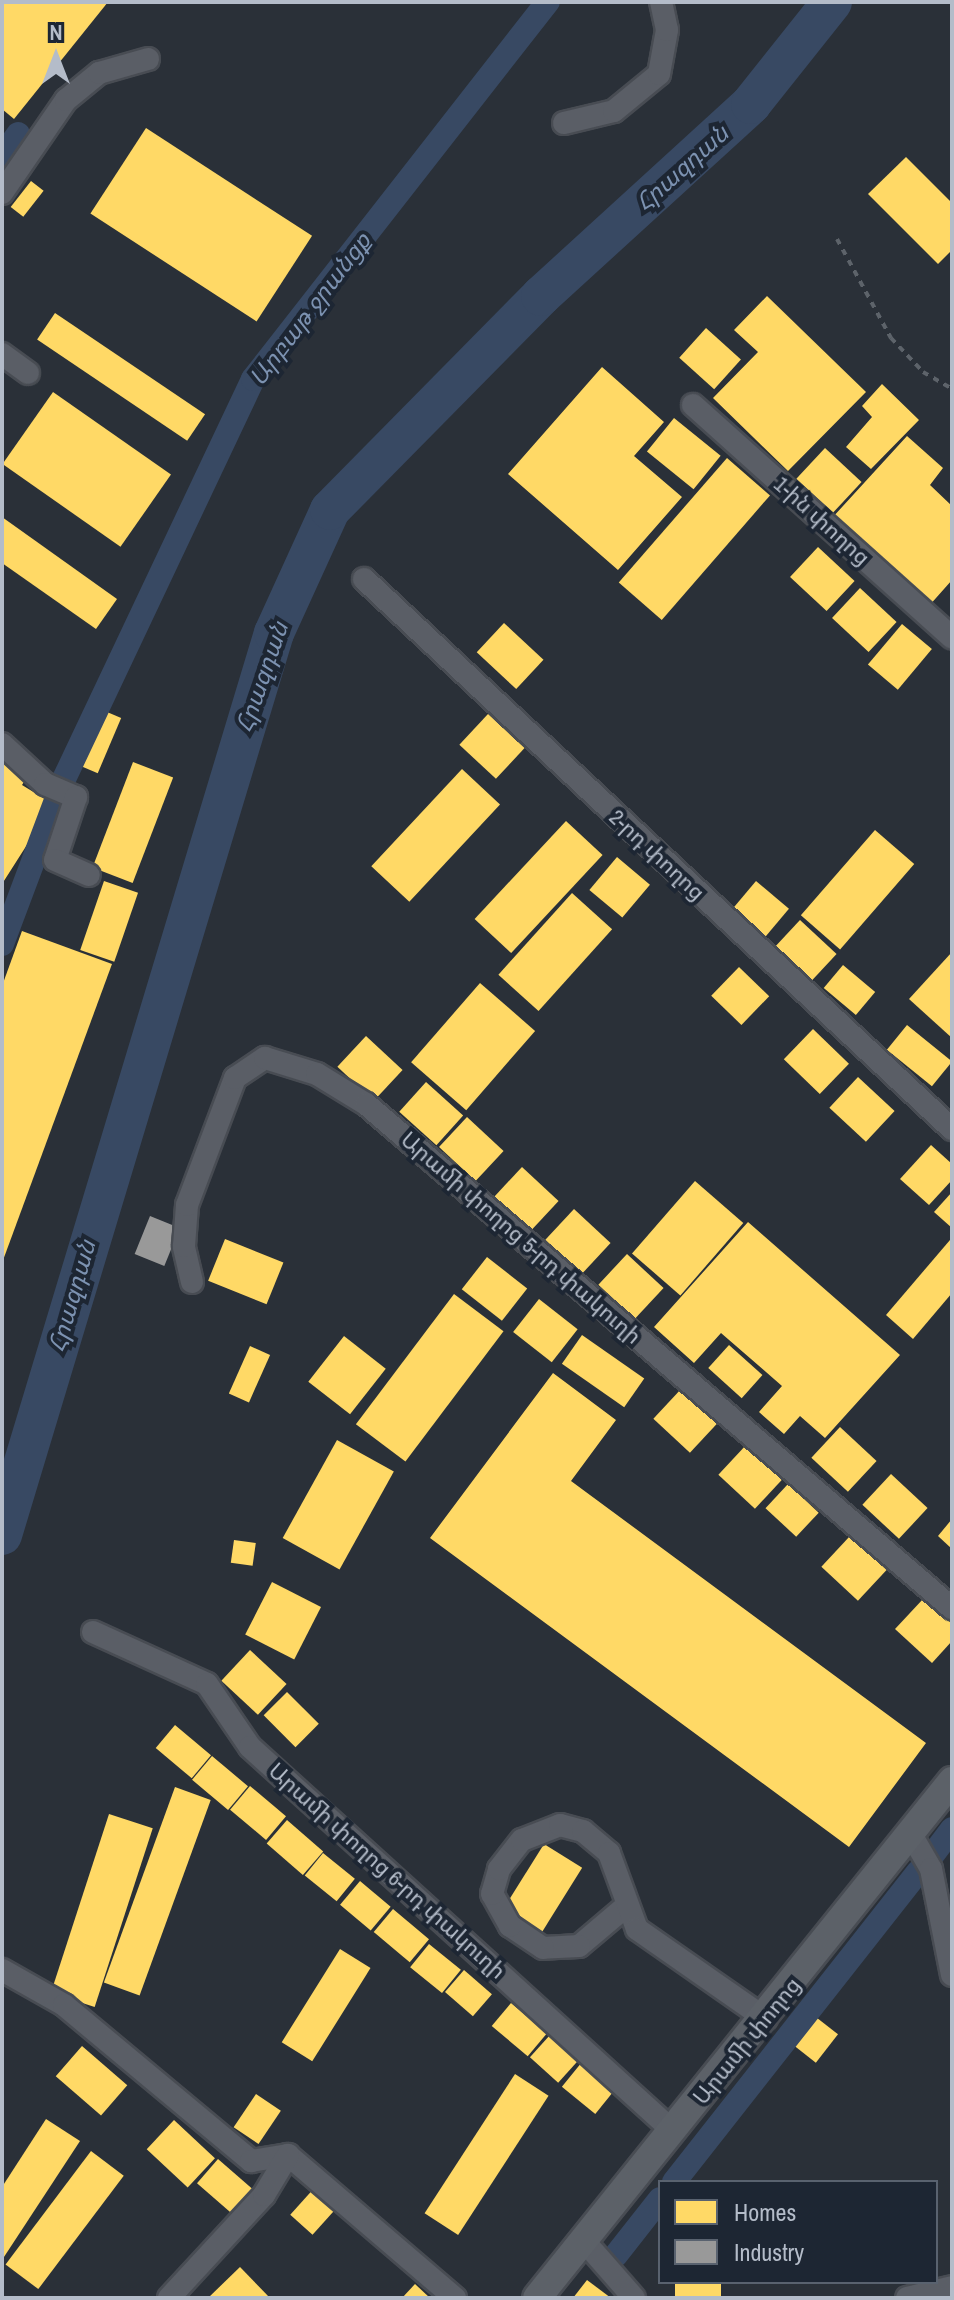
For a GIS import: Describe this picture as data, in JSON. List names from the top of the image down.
{
  "streets": {
    "main road": ["Արամի փողոց"],
    "street": [
      "1-ին փողոց",
      "2-րդ փողոց",
      "Արամի փողոց 5-րդ փակուղի",
      "Արամի փողոց 6-րդ փակուղի"
    ]
  },
  "crossings": [
    ["Արամի փողոց 6-րդ փակուղի", "Արամի փողոց"]
  ],
  "water": ["Հրազդան", "Արբաթ ջրանցք"],
  "legend": ["Homes", "Industry"],
  "north": "top"
}
